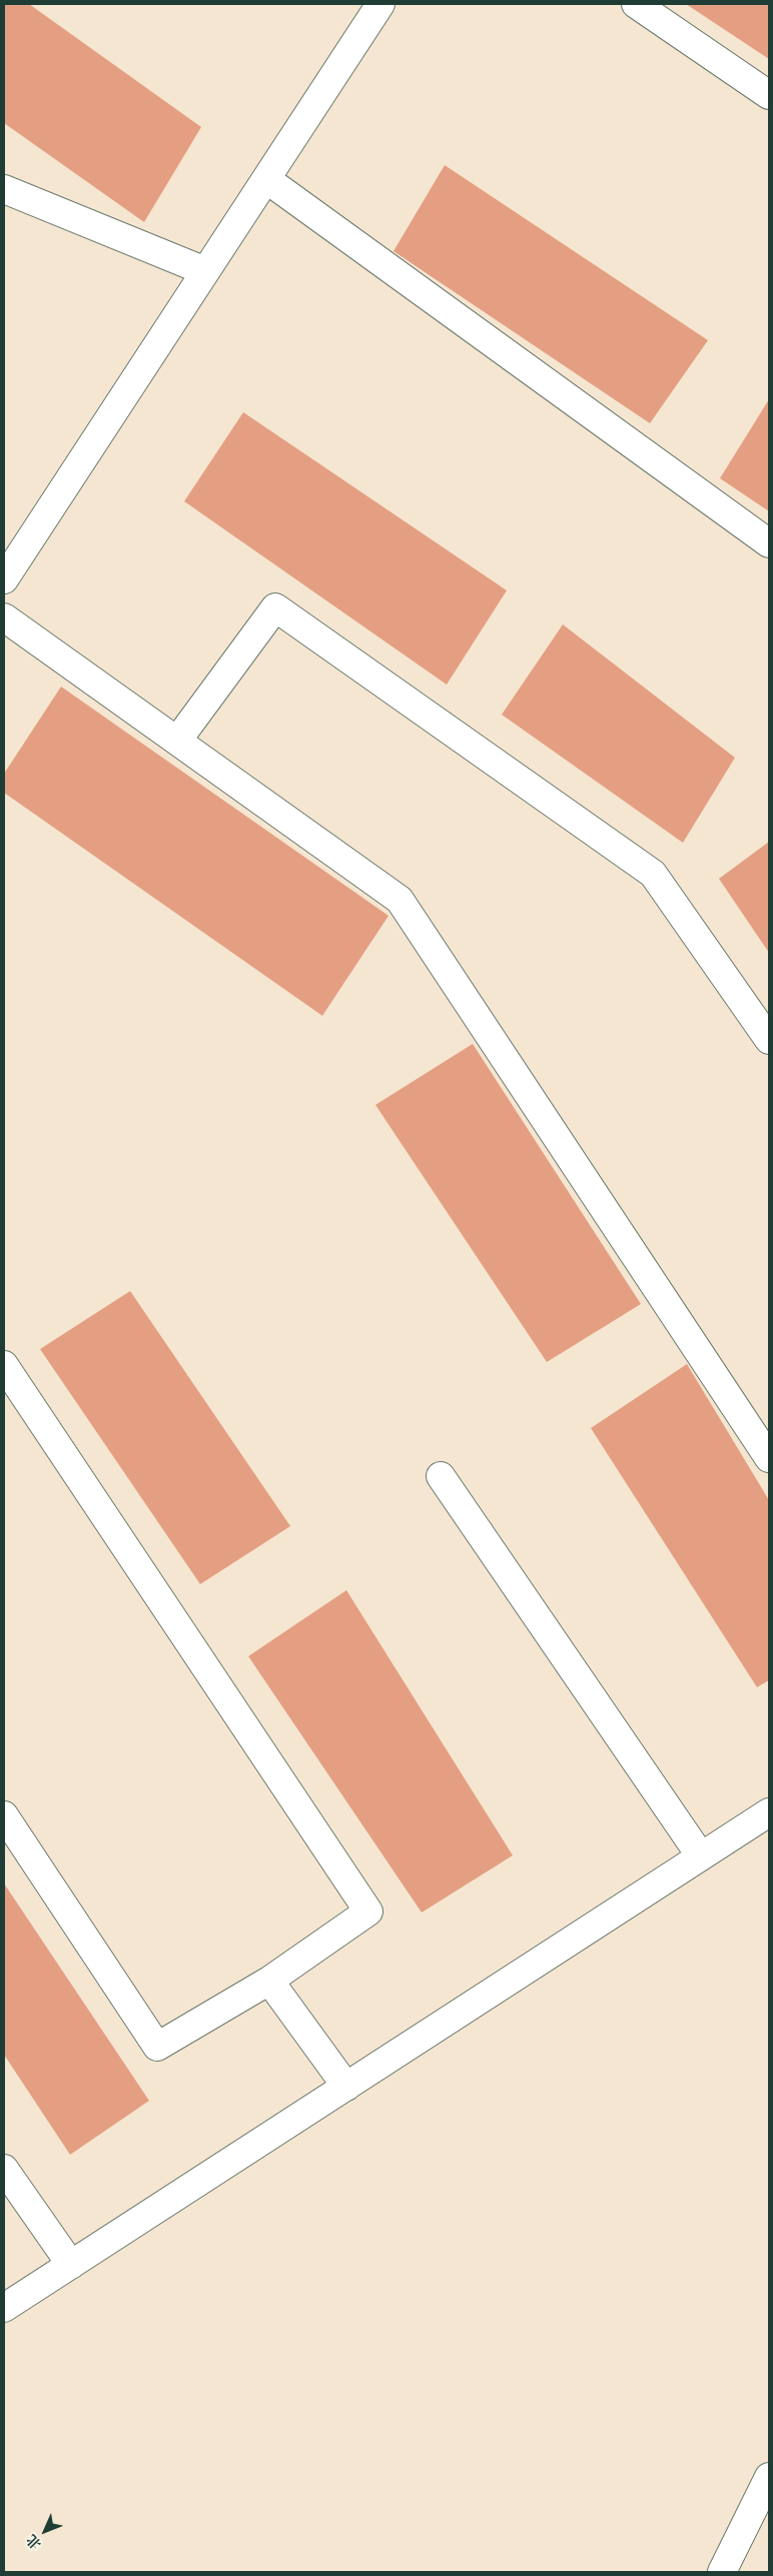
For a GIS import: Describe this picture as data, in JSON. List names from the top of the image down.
{
  "north": "bottom left"
}
